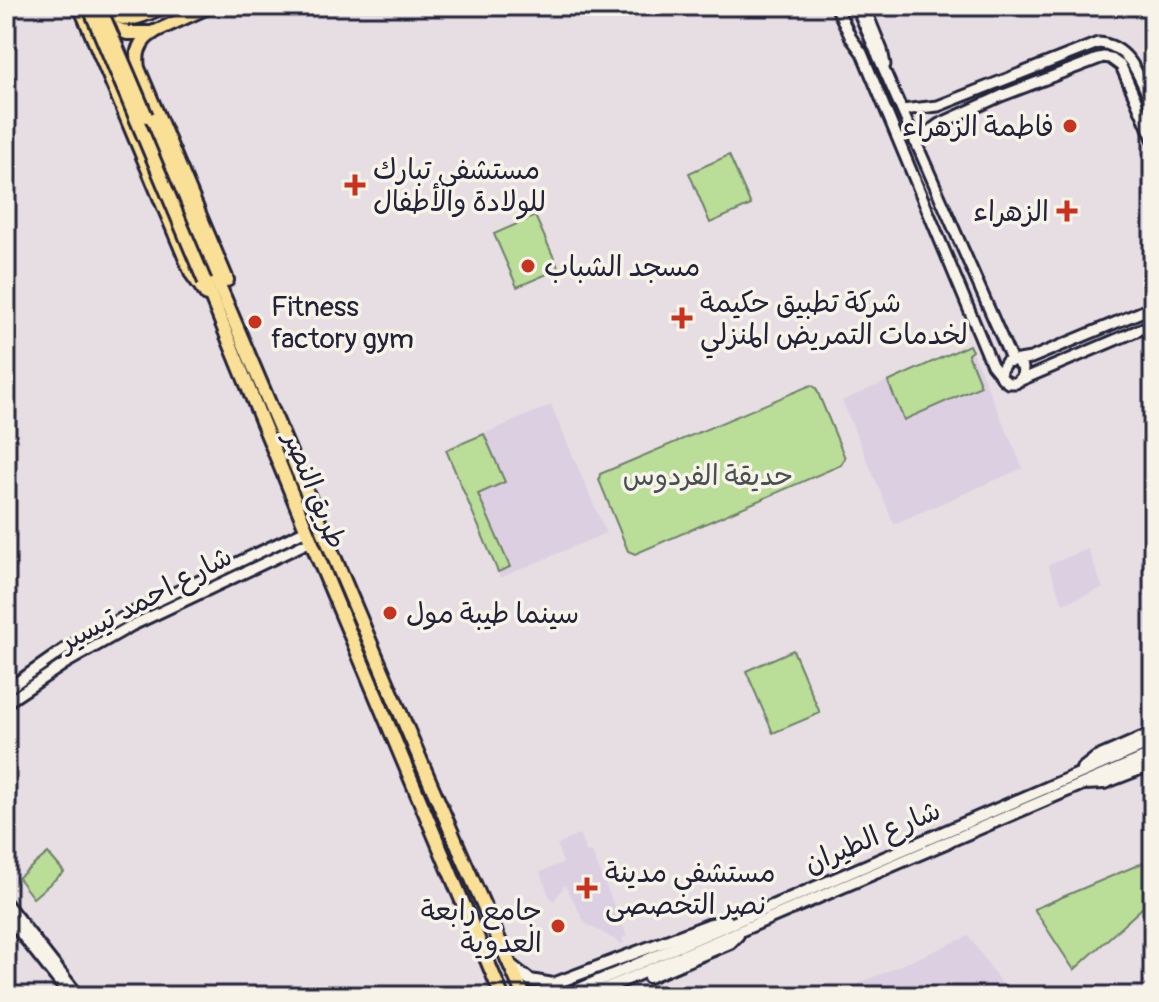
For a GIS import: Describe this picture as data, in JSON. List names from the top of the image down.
{
  "streets": {
    "highway": ["طريق النصر"],
    "main road": ["شارع الطيران"],
    "street": ["شارع احمد تيسير"]
  },
  "crossings": [
    ["طريق النصر", "شارع احمد تيسير"]
  ],
  "parks": ["حديقة الفردوس"],
  "places": {
    "other": [
      "فاطمة الزهراء",
      "مسجد الشباب",
      "Fitness factory gym",
      "سينما طيبة مول",
      "جامع رابعة العدوية"
    ],
    "health": [
      "مستشفى تبارك للولادة والأطفال",
      "الزهراء",
      "شركة تطبيق حكيمة لخدمات التمريض المنزلي",
      "مستشفى مدينة نصر التخصصى"
    ]
  }
}
